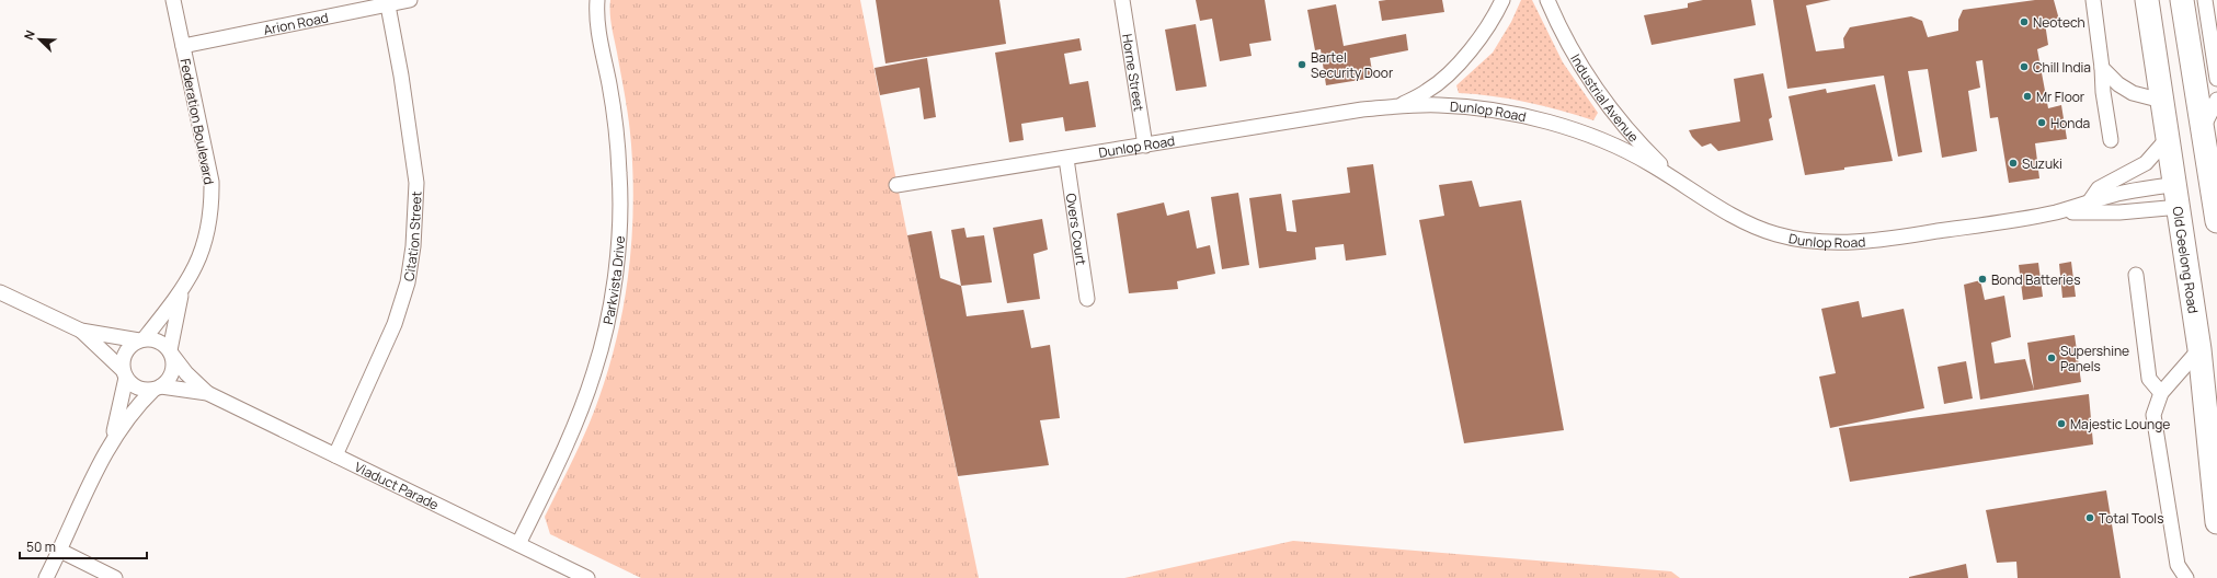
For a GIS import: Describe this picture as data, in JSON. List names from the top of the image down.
{
  "streets": {
    "main road": ["Old Geelong Road"],
    "street": [
      "Arion Road",
      "Horne Street",
      "Industrial Avenue",
      "Dunlop Road",
      "Federation Boulevard",
      "Overs Court",
      "Citation Street",
      "Parkvista Drive",
      "Viaduct Parade"
    ]
  },
  "crossings": [
    ["Arion Road", "Federation Boulevard"],
    ["Arion Road", "Citation Street"],
    ["Horne Street", "Dunlop Road"],
    ["Industrial Avenue", "Dunlop Road"],
    ["Dunlop Road", "Overs Court"],
    ["Dunlop Road", "Old Geelong Road"],
    ["Federation Boulevard", "Viaduct Parade"],
    ["Citation Street", "Viaduct Parade"],
    ["Parkvista Drive", "Viaduct Parade"]
  ],
  "places": [
    "Neotech",
    "Bartel Security Door",
    "Chill India",
    "Mr Floor",
    "Honda",
    "Suzuki",
    "Bond Batteries",
    "Supershine Panels",
    "Majestic Lounge",
    "Total Tools"
  ],
  "scale_bar": "50 m",
  "north": "top left"
}
